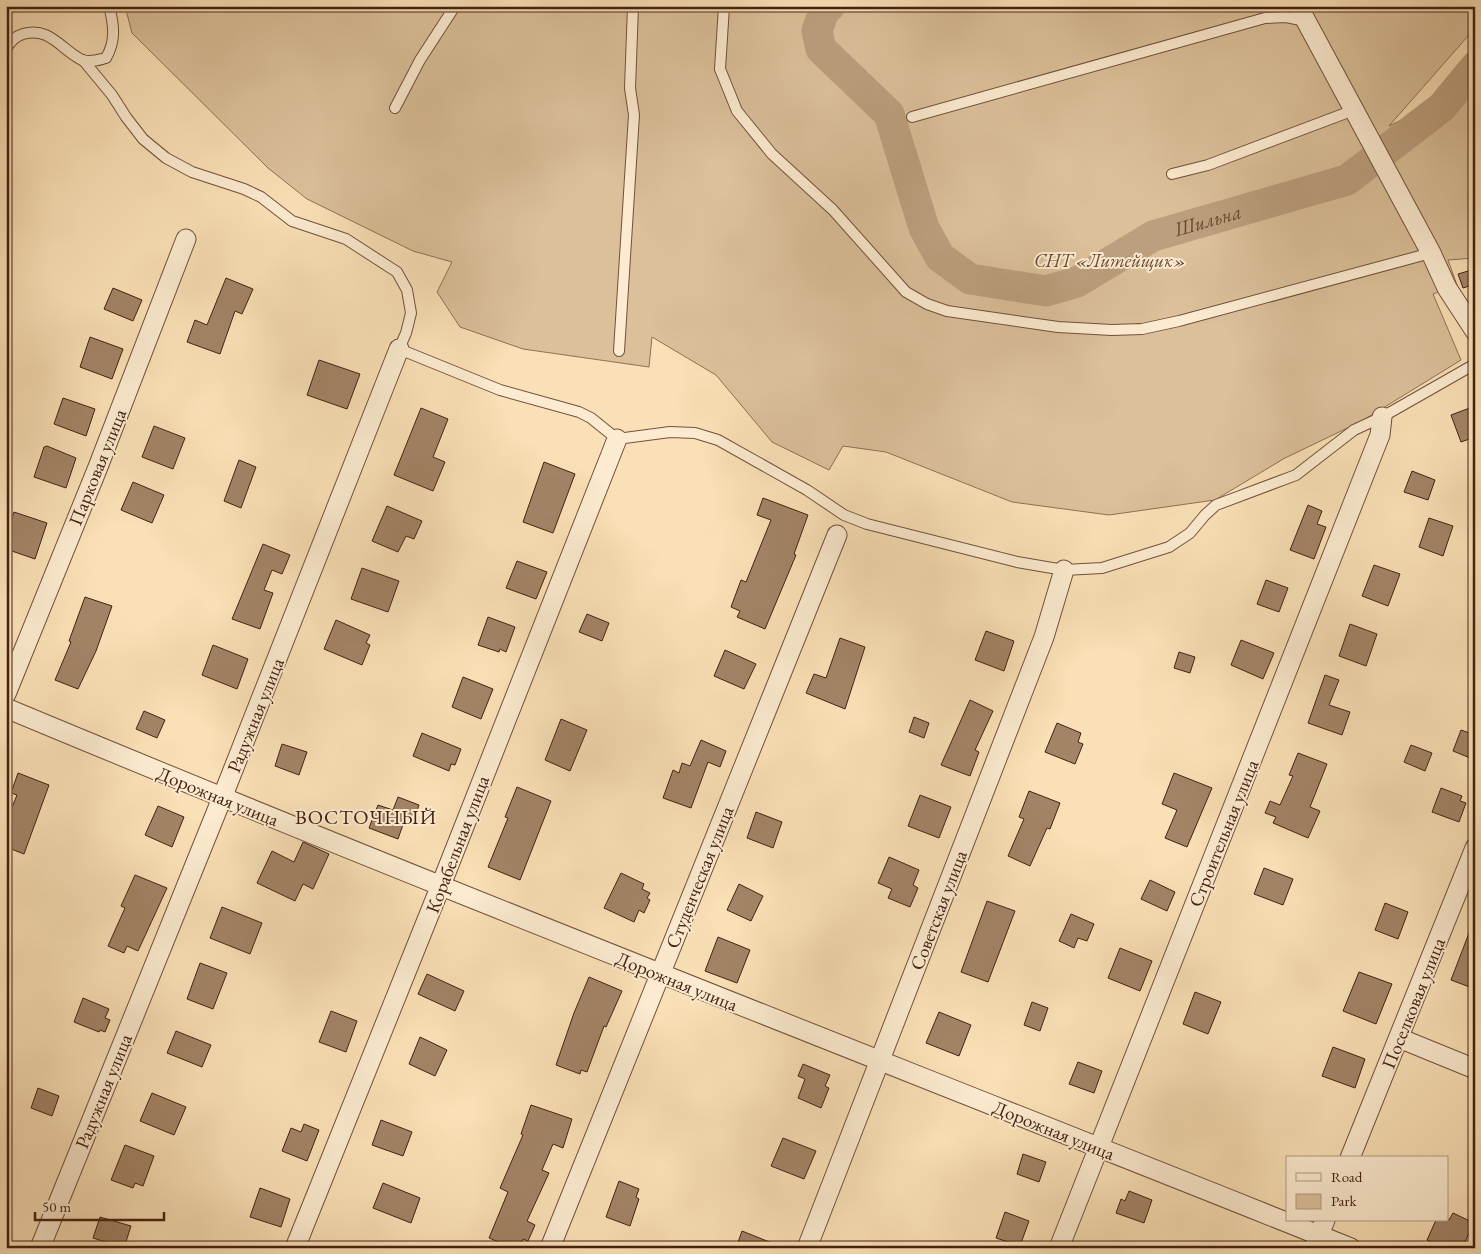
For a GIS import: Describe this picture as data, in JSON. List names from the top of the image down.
{
  "streets": {
    "street": [
      "Парковая улица",
      "Радужная улица",
      "Дорожная улица",
      "Строительная улица",
      "Корабельная улица",
      "Студенческая улица",
      "Советская улица",
      "Поселковая улица"
    ]
  },
  "crossings": [
    ["Радужная улица", "Дорожная улица"],
    ["Дорожная улица", "Строительная улица"],
    ["Дорожная улица", "Корабельная улица"],
    ["Дорожная улица", "Студенческая улица"],
    ["Дорожная улица", "Советская улица"]
  ],
  "districts": ["ВОСТОЧНЫЙ"],
  "water": ["Шильна"],
  "parks": ["СНТ «Литейщик»"],
  "legend": ["Road", "Park"],
  "scale_bar": "50 m"
}
